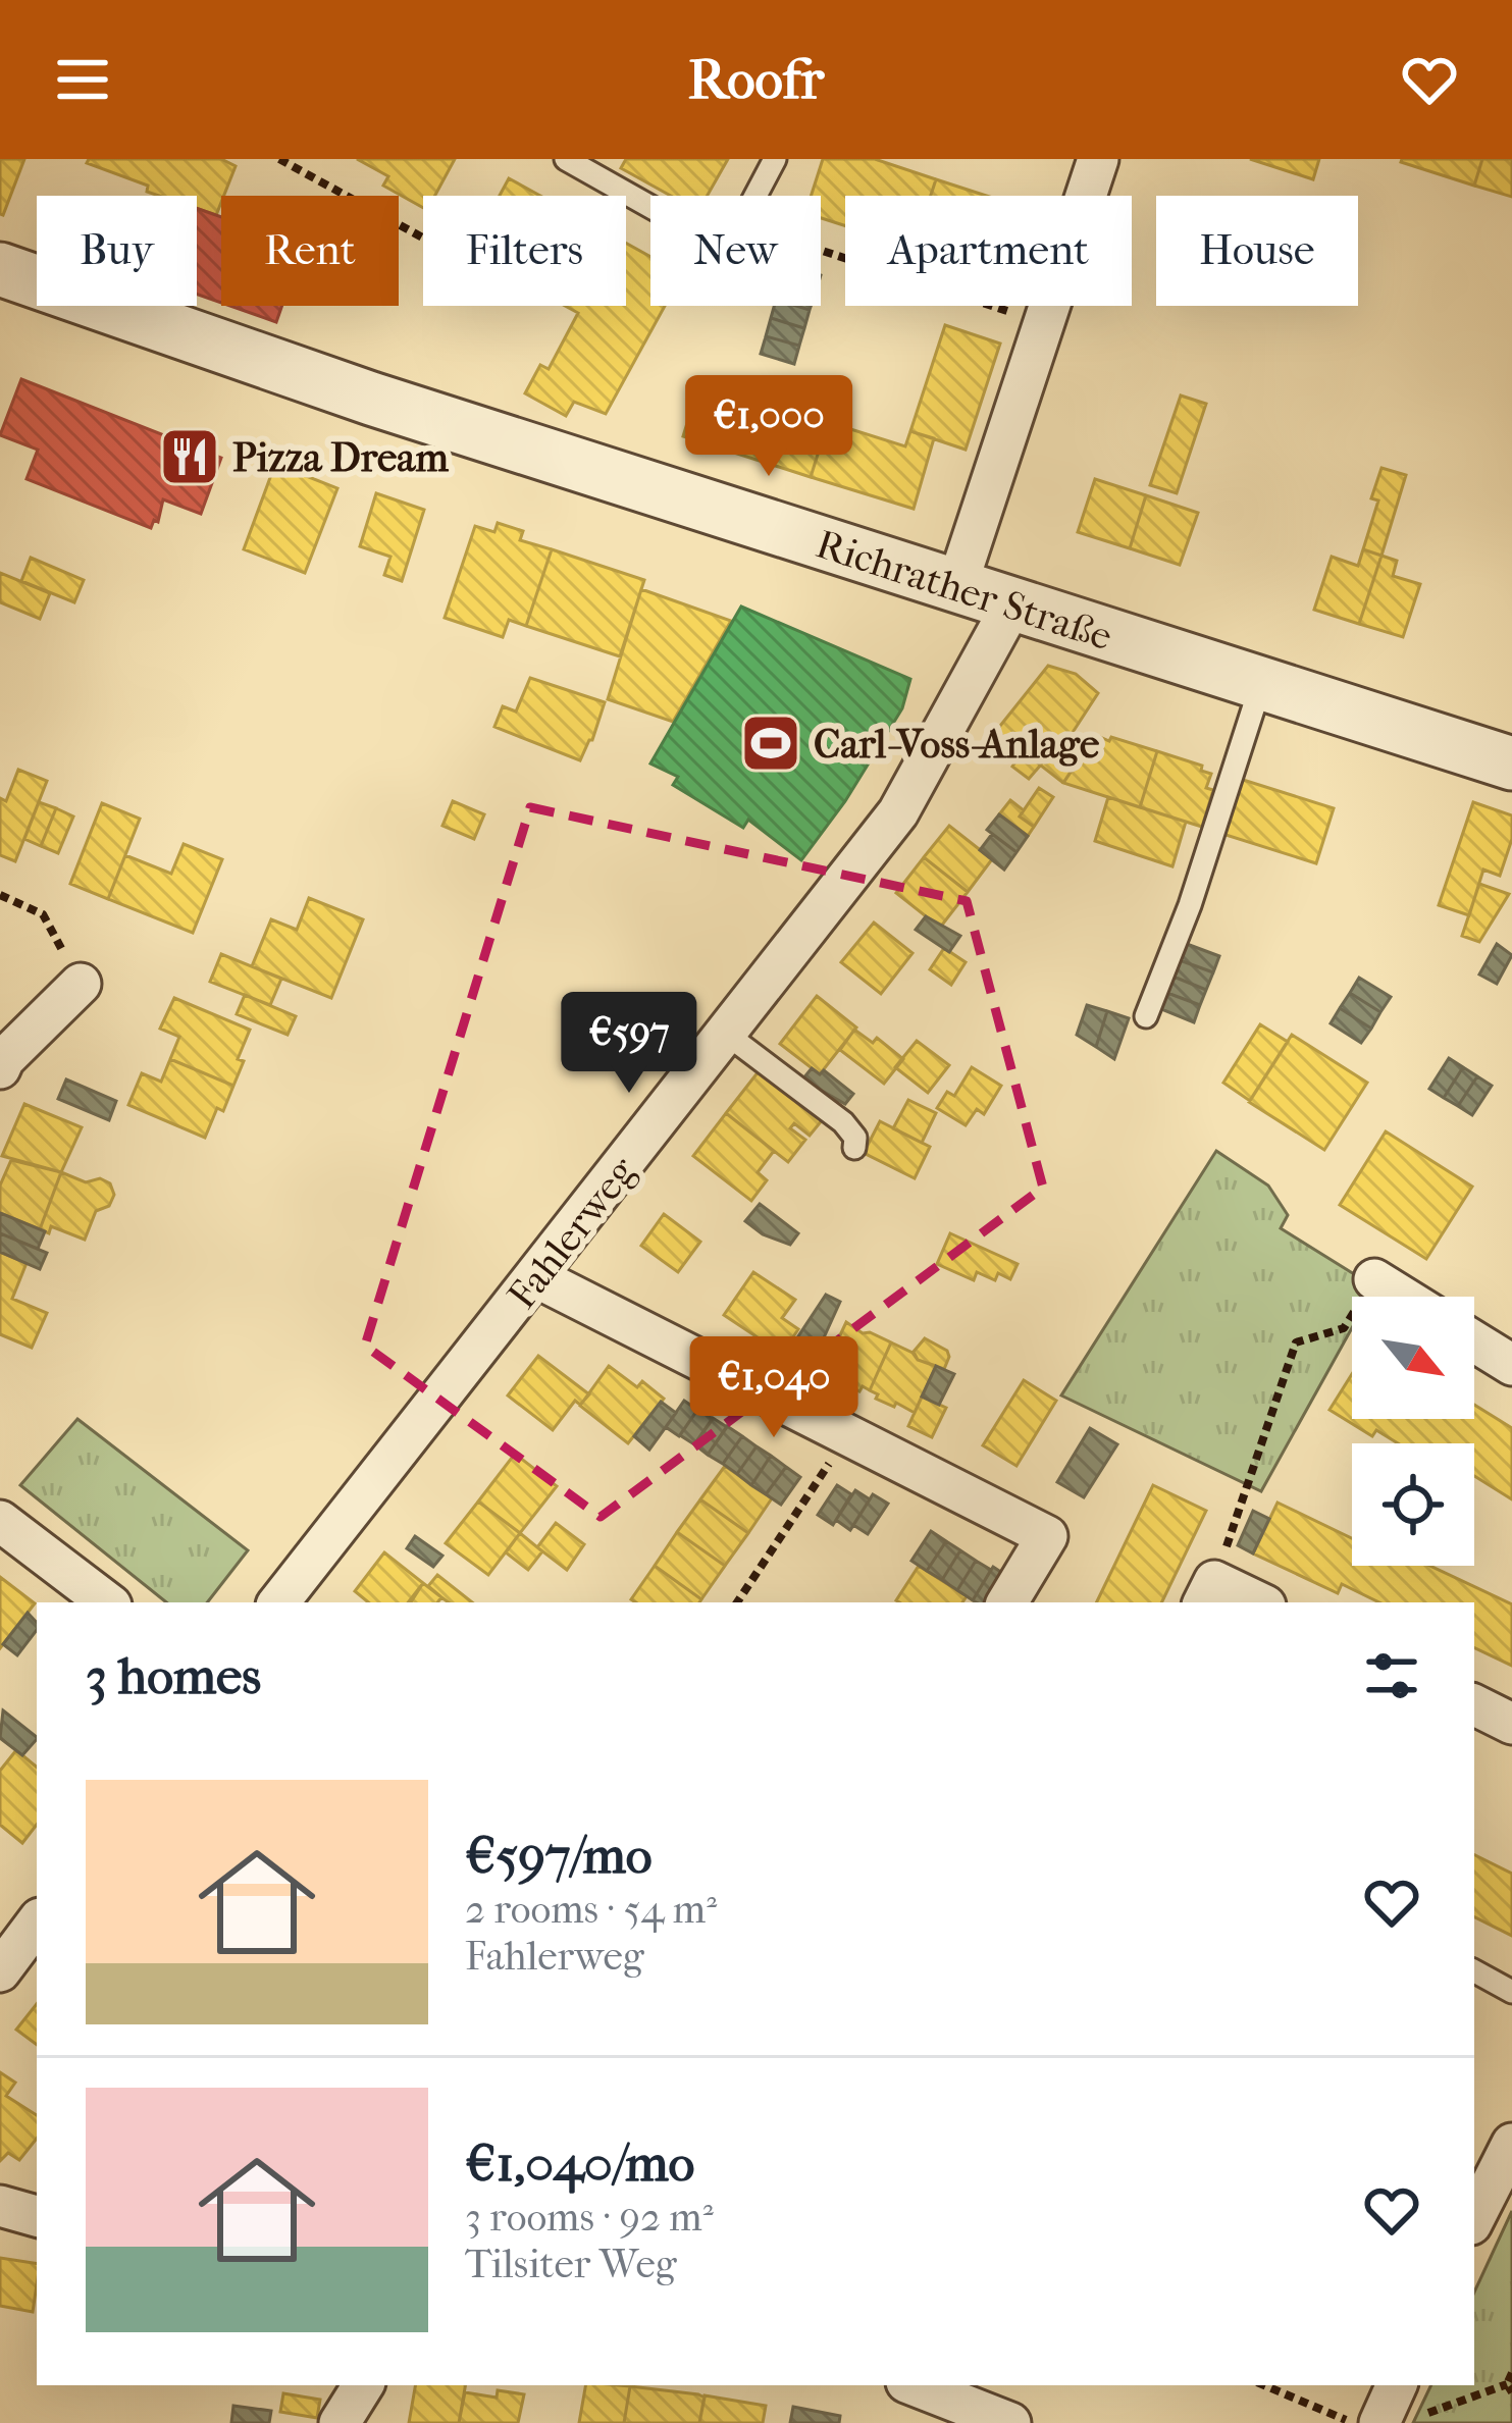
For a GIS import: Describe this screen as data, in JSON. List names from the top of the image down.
{
  "streets": {
    "street": ["Richrather Straße", "Fahlerweg"]
  },
  "crossings": [
    ["Richrather Straße", "Fahlerweg"]
  ],
  "places": {
    "restaurant": ["Pizza Dream"],
    "sports": ["Carl-Voss-Anlage"]
  },
  "north": "bottom right",
  "page": {
    "header": "Roofr",
    "chip": [
      "Buy",
      "Rent",
      "Filters",
      "New",
      "Apartment",
      "House"
    ],
    "price": ["€1,000", "€597", "€1,040"],
    "heading": "3 homes",
    "list": [
      {
        "name": "€597/mo",
        "note": "2 rooms · 54 m² · Fahlerweg"
      },
      {
        "name": "€1,040/mo",
        "note": "3 rooms · 92 m² · Tilsiter Weg"
      }
    ]
  }
}
